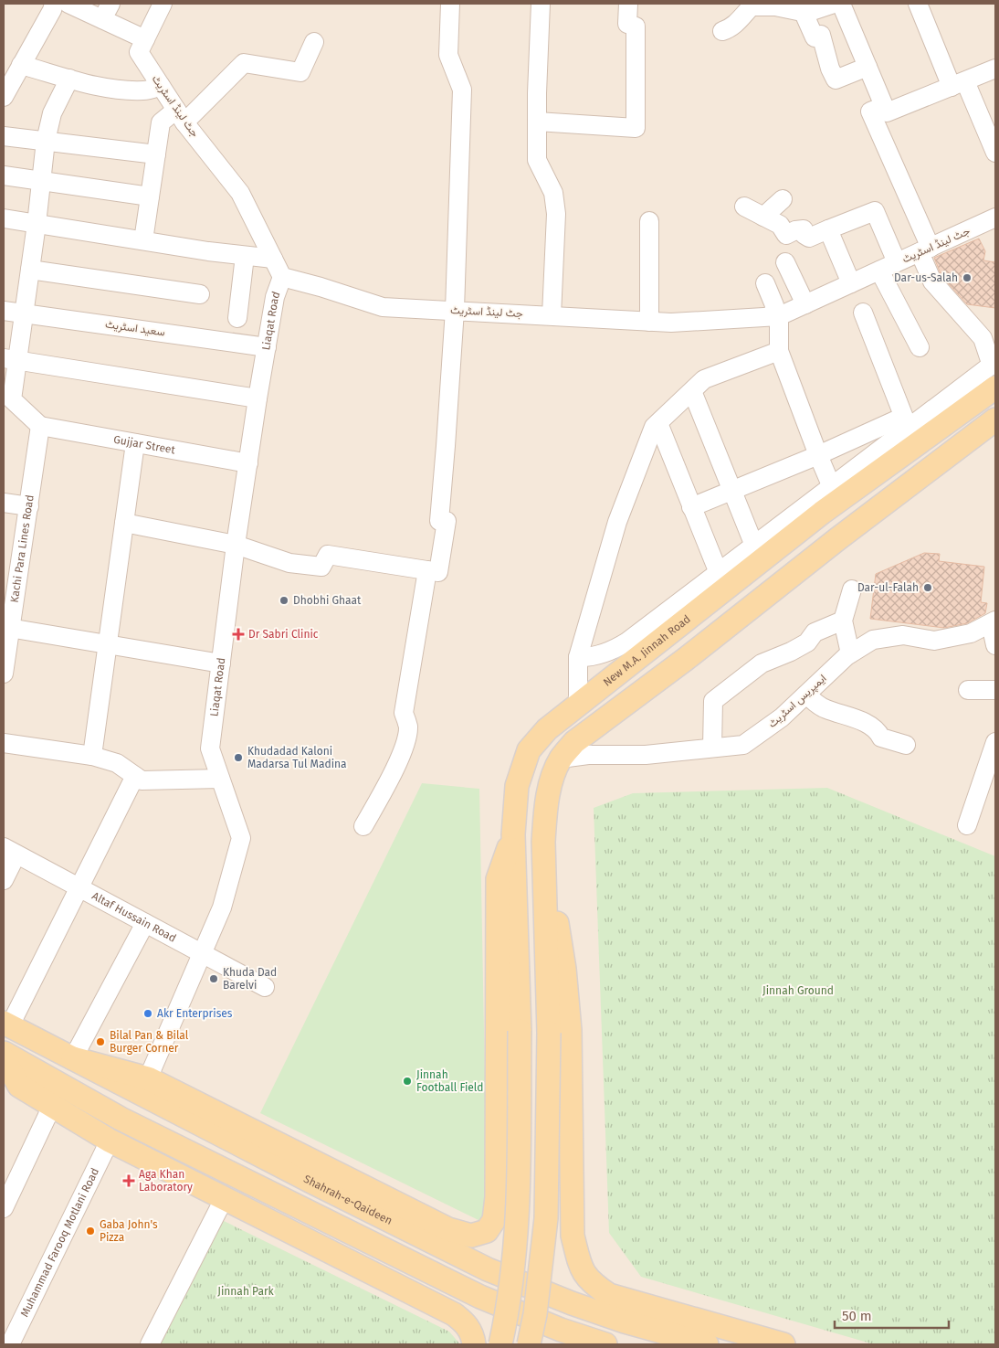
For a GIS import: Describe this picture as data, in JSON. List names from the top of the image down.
{
  "streets": {
    "main road": ["New M.A. Jinnah Road", "Shahrah-e-Qaideen"],
    "street": [
      "جٹ لینڈ اسٹریٹ",
      "Liaqat Road",
      "سعید اسٹریٹ",
      "Gujjar Street",
      "Kachi Para Lines Road",
      "ایمپریس اسٹریٹ",
      "Altaf Hussain Road",
      "Muhammad Farooq Motlani Road"
    ]
  },
  "crossings": [
    ["جٹ لینڈ اسٹریٹ", "Liaqat Road"],
    ["Liaqat Road", "سعید اسٹریٹ"],
    ["Liaqat Road", "Gujjar Street"],
    ["Liaqat Road", "Altaf Hussain Road"],
    ["Gujjar Street", "Kachi Para Lines Road"]
  ],
  "parks": ["Jinnah Ground", "Jinnah Park"],
  "places": {
    "other": [
      "Dar-us-Salah",
      "Dar-ul-Falah",
      "Dhobhi Ghaat",
      "Khudadad Kaloni Madarsa Tul Madina",
      "Khuda Dad Barelvi",
      "Akr Enterprises",
      "Bilal Pan & Bilal Burger Corner",
      "Jinnah Football Field",
      "Gaba John's Pizza"
    ],
    "health": ["Dr Sabri Clinic", "Aga Khan Laboratory"]
  },
  "scale_bar": "50 m"
}
